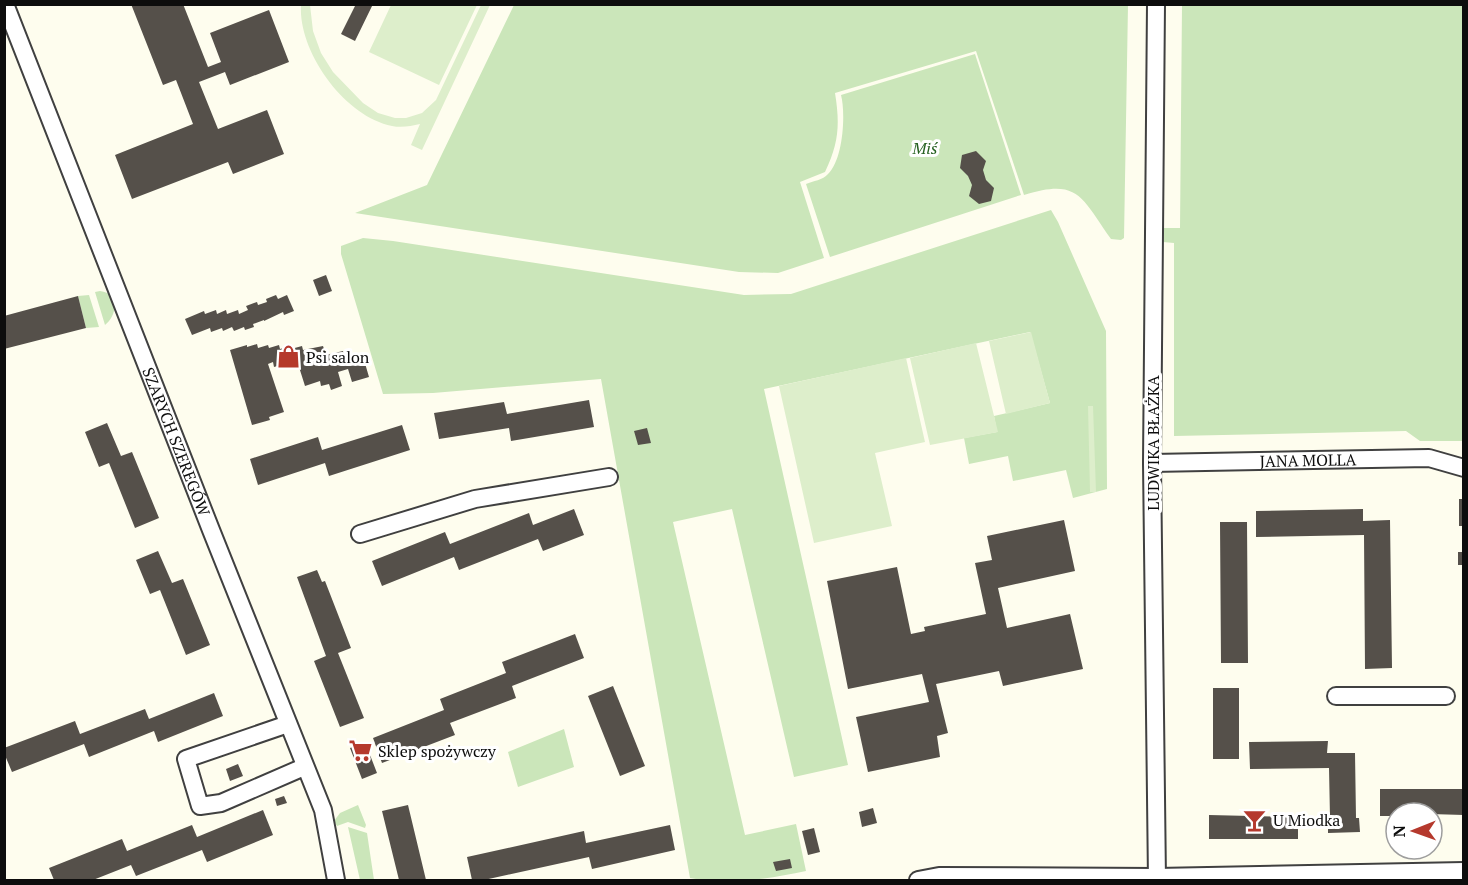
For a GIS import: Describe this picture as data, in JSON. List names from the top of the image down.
{
  "streets": {
    "street": ["SZARYCH SZEREGÓW", "LUDWIKA BŁAŻKA", "JANA MOLLA"]
  },
  "crossings": [
    ["LUDWIKA BŁAŻKA", "JANA MOLLA"]
  ],
  "parks": ["Miś"],
  "places": {
    "shop": ["Psi salon"],
    "supermarket": ["Sklep spożywczy"],
    "bar": ["U Miodka"]
  },
  "north": "left"
}
